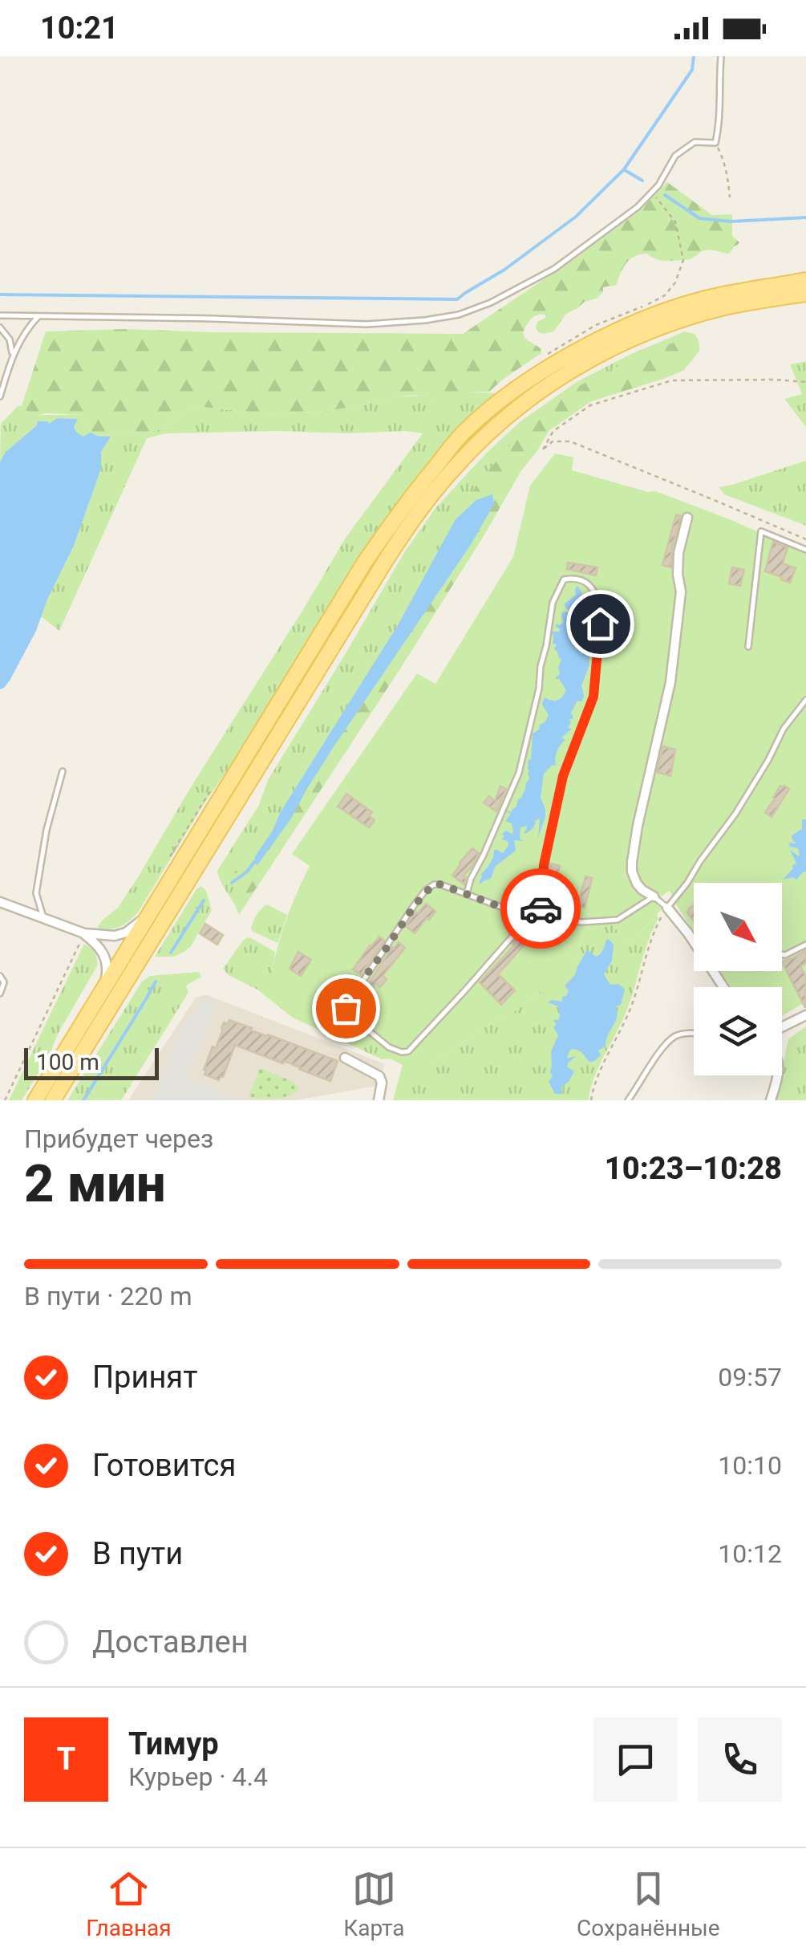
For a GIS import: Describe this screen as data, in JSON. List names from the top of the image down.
{
  "scale_bar": "100 m",
  "north": "bottom right",
  "page": {
    "status": "10:21",
    "scale": "100 m",
    "heading": ["2 мин", "Прибудет через", "10:23–10:28"],
    "panel": ["Тимур", "Курьер · 4.4"],
    "bar": "В пути · 220 m",
    "list": [
      ["Принят", "09:57"],
      ["Готовится", "10:10"],
      ["В пути", "10:12"],
      "Доставлен"
    ],
    "round": "Т",
    "tabs": ["Главная", "Карта", "Сохранённые"]
  }
}
